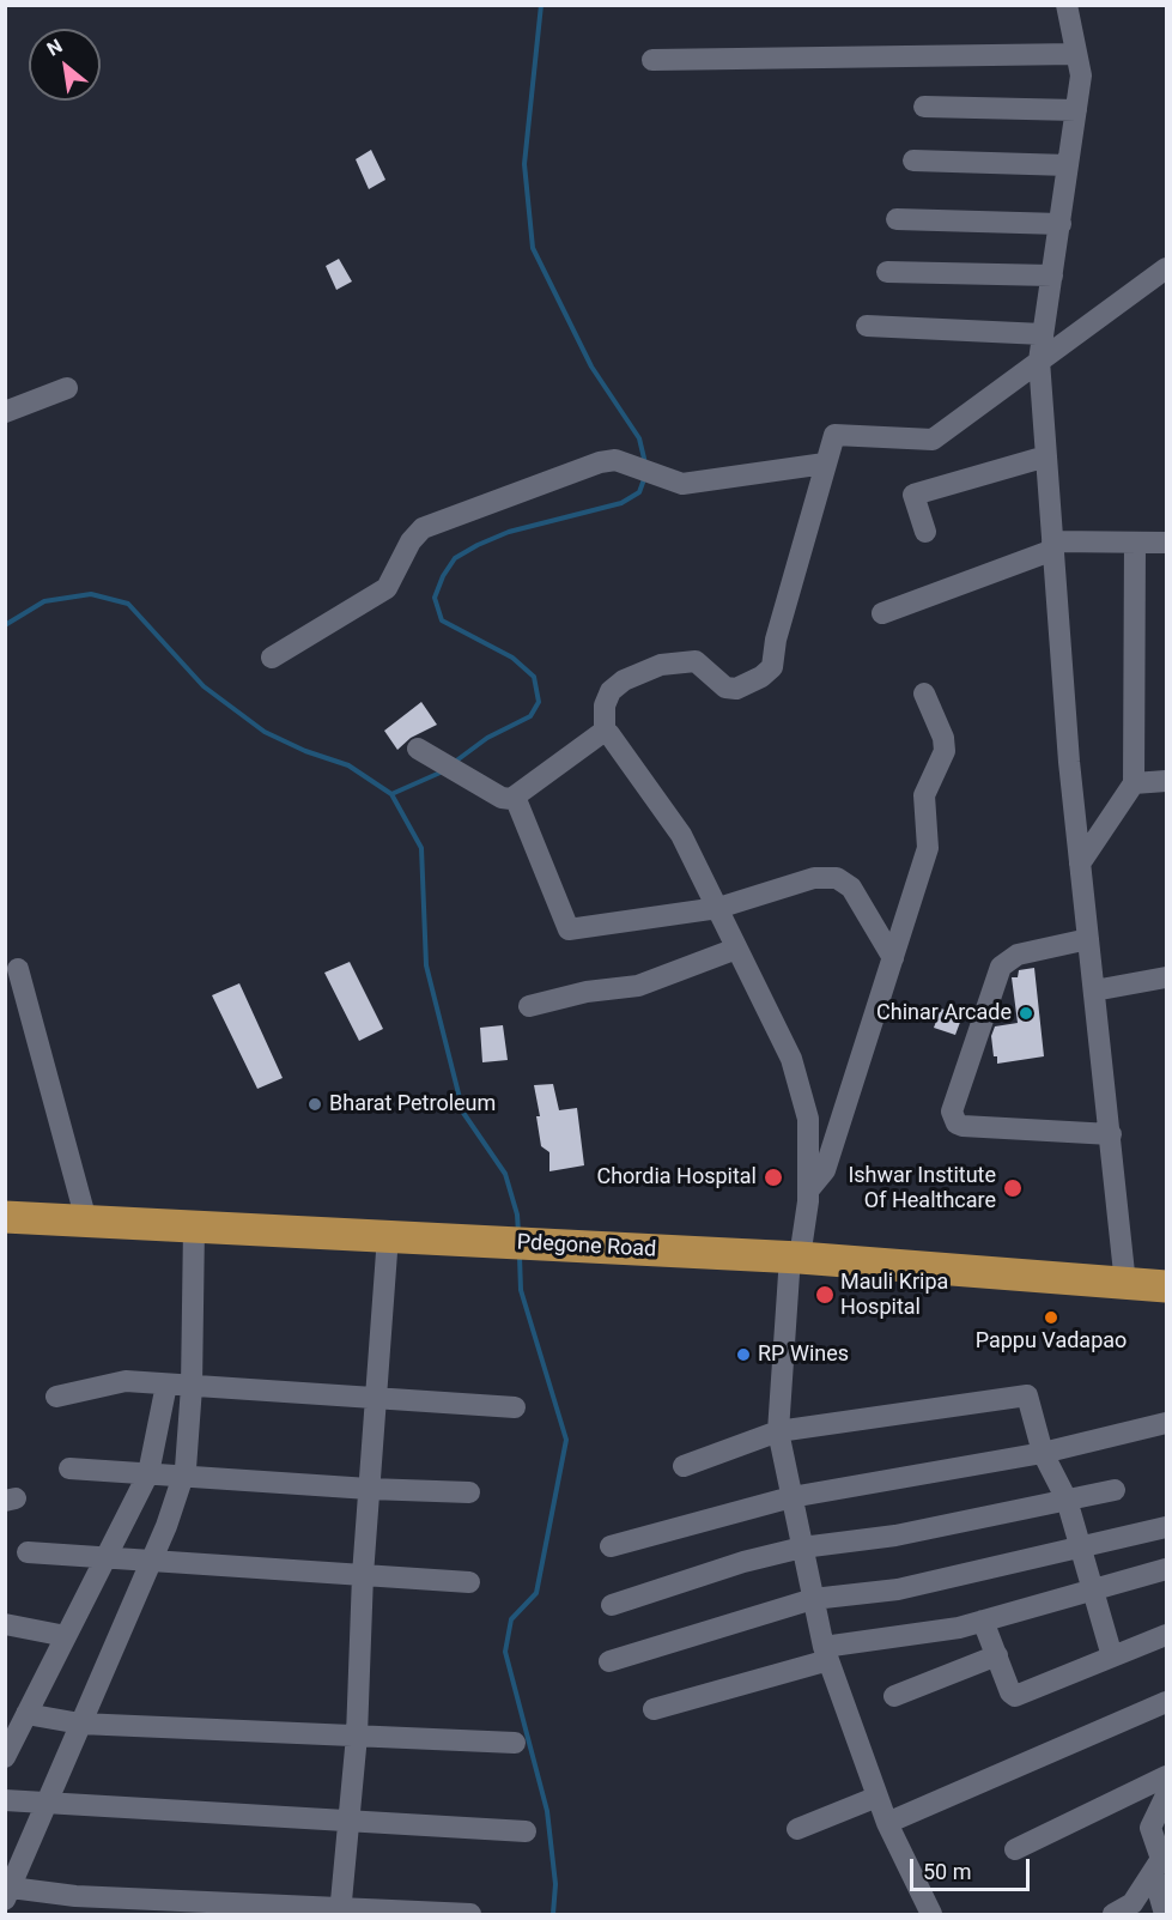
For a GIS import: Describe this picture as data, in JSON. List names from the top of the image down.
{
  "streets": {
    "highway": ["Pdegone Road"]
  },
  "places": [
    "Chinar Arcade",
    "Bharat Petroleum",
    "Chordia Hospital",
    "Ishwar Institute Of Healthcare",
    "Mauli Kripa Hospital",
    "Pappu Vadapao",
    "RP Wines"
  ],
  "scale_bar": "50 m",
  "north": "top left"
}
